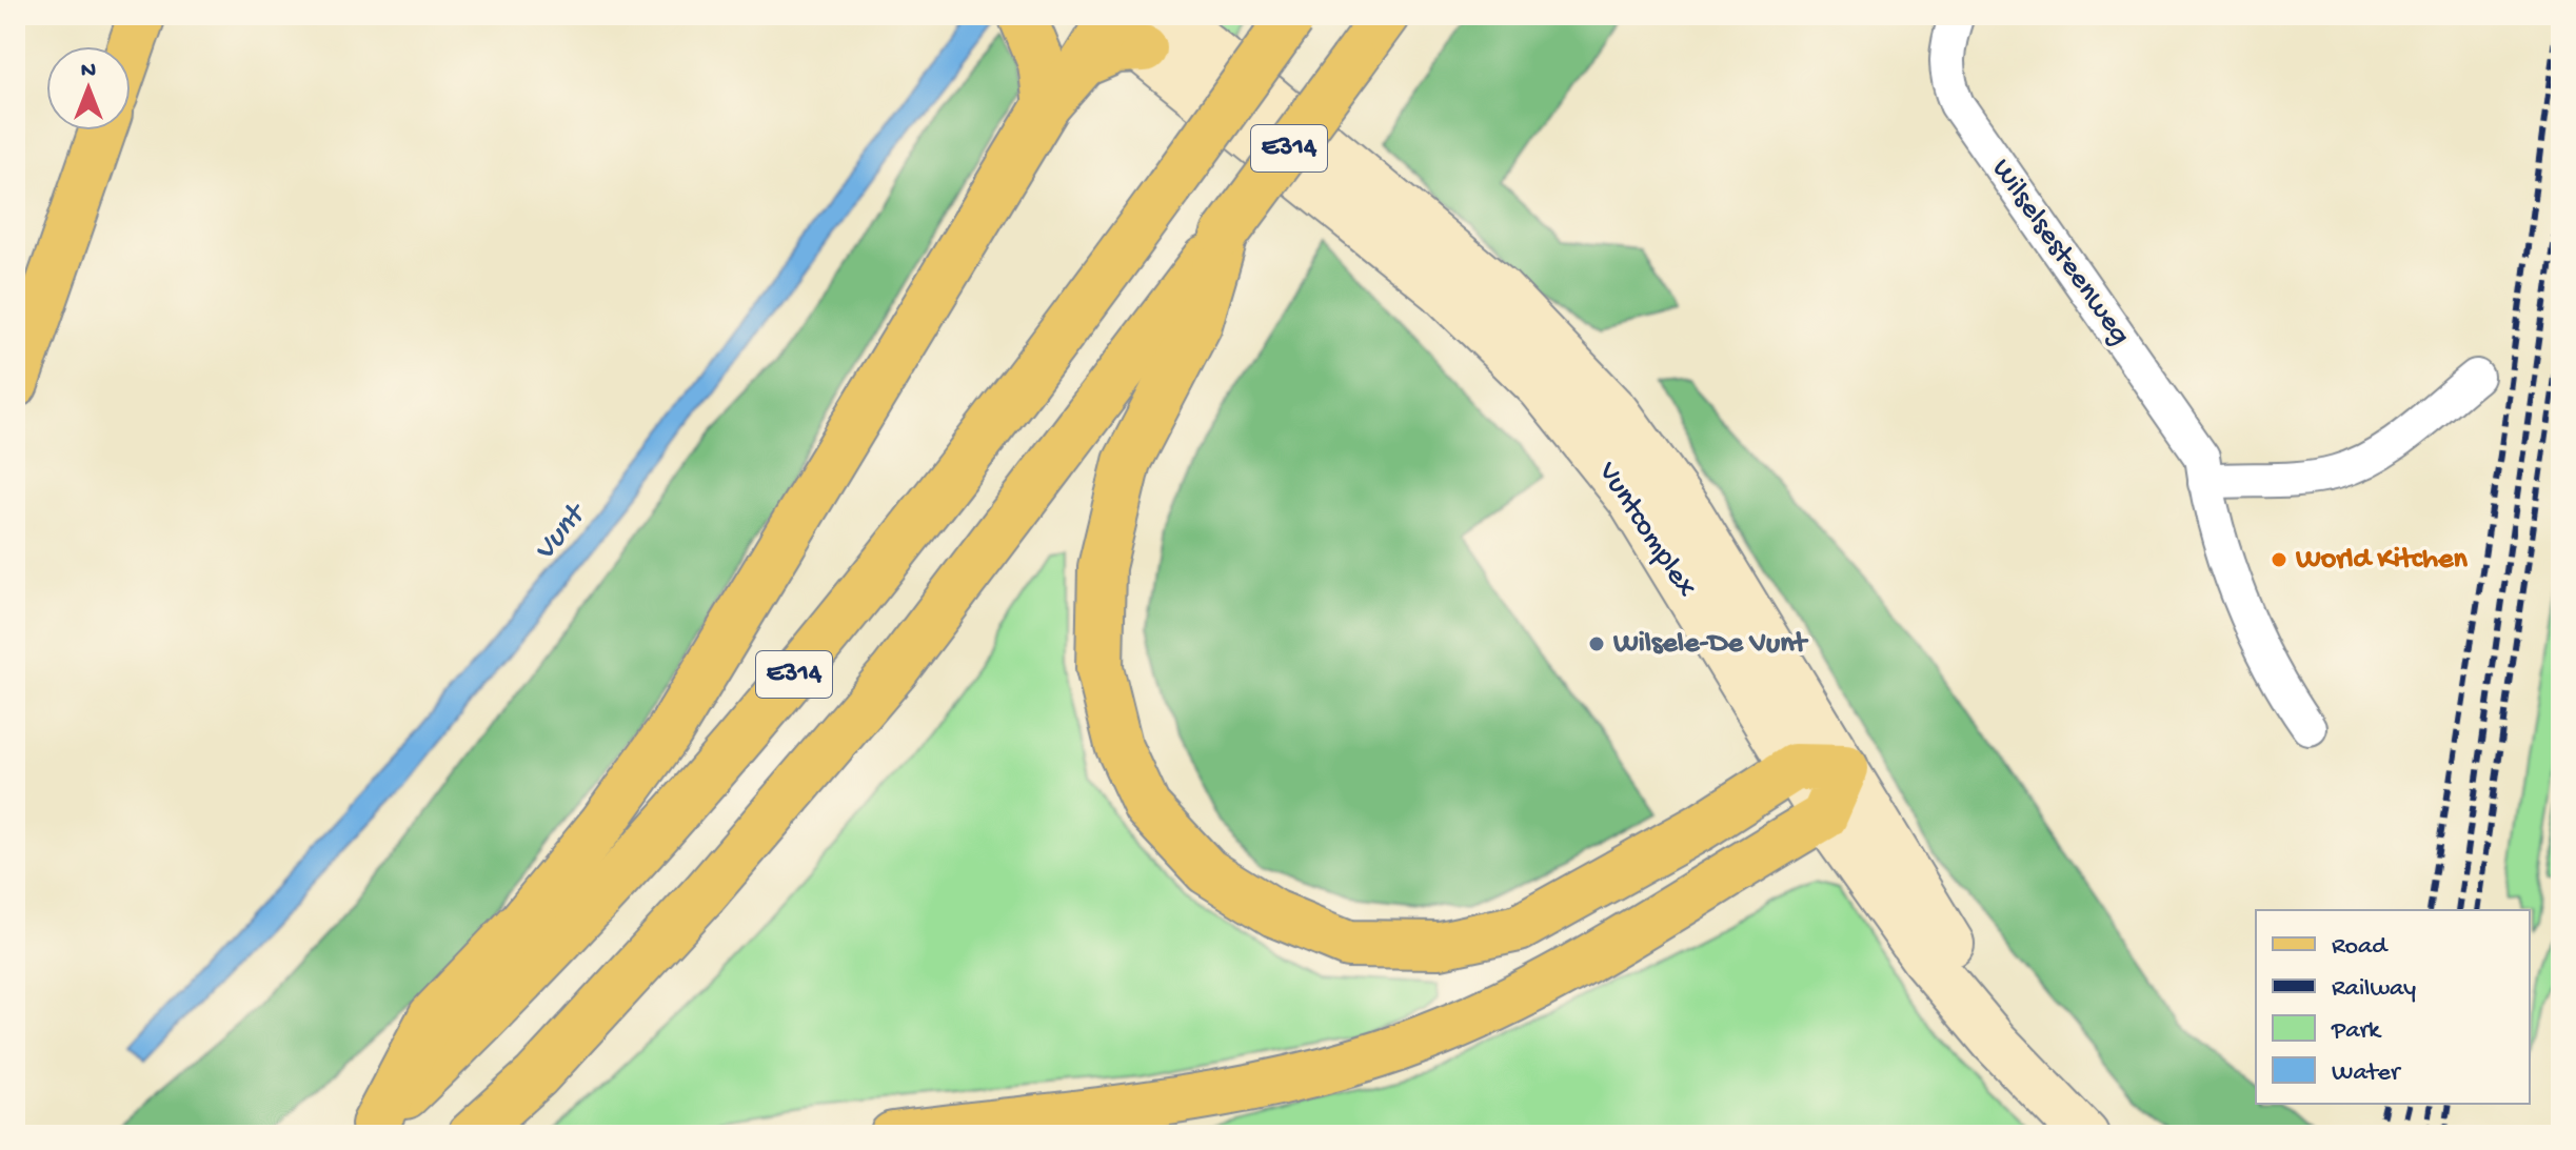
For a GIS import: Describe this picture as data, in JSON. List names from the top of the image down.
{
  "streets": {
    "main road": ["E314", "Vuntcomplex"],
    "street": ["Wilselsesteenweg"]
  },
  "water": ["Vunt"],
  "places": ["World Kitchen", "Wilsele-De Vunt"],
  "legend": [
    "Road",
    "Railway",
    "Park",
    "Water"
  ],
  "north": "top"
}
